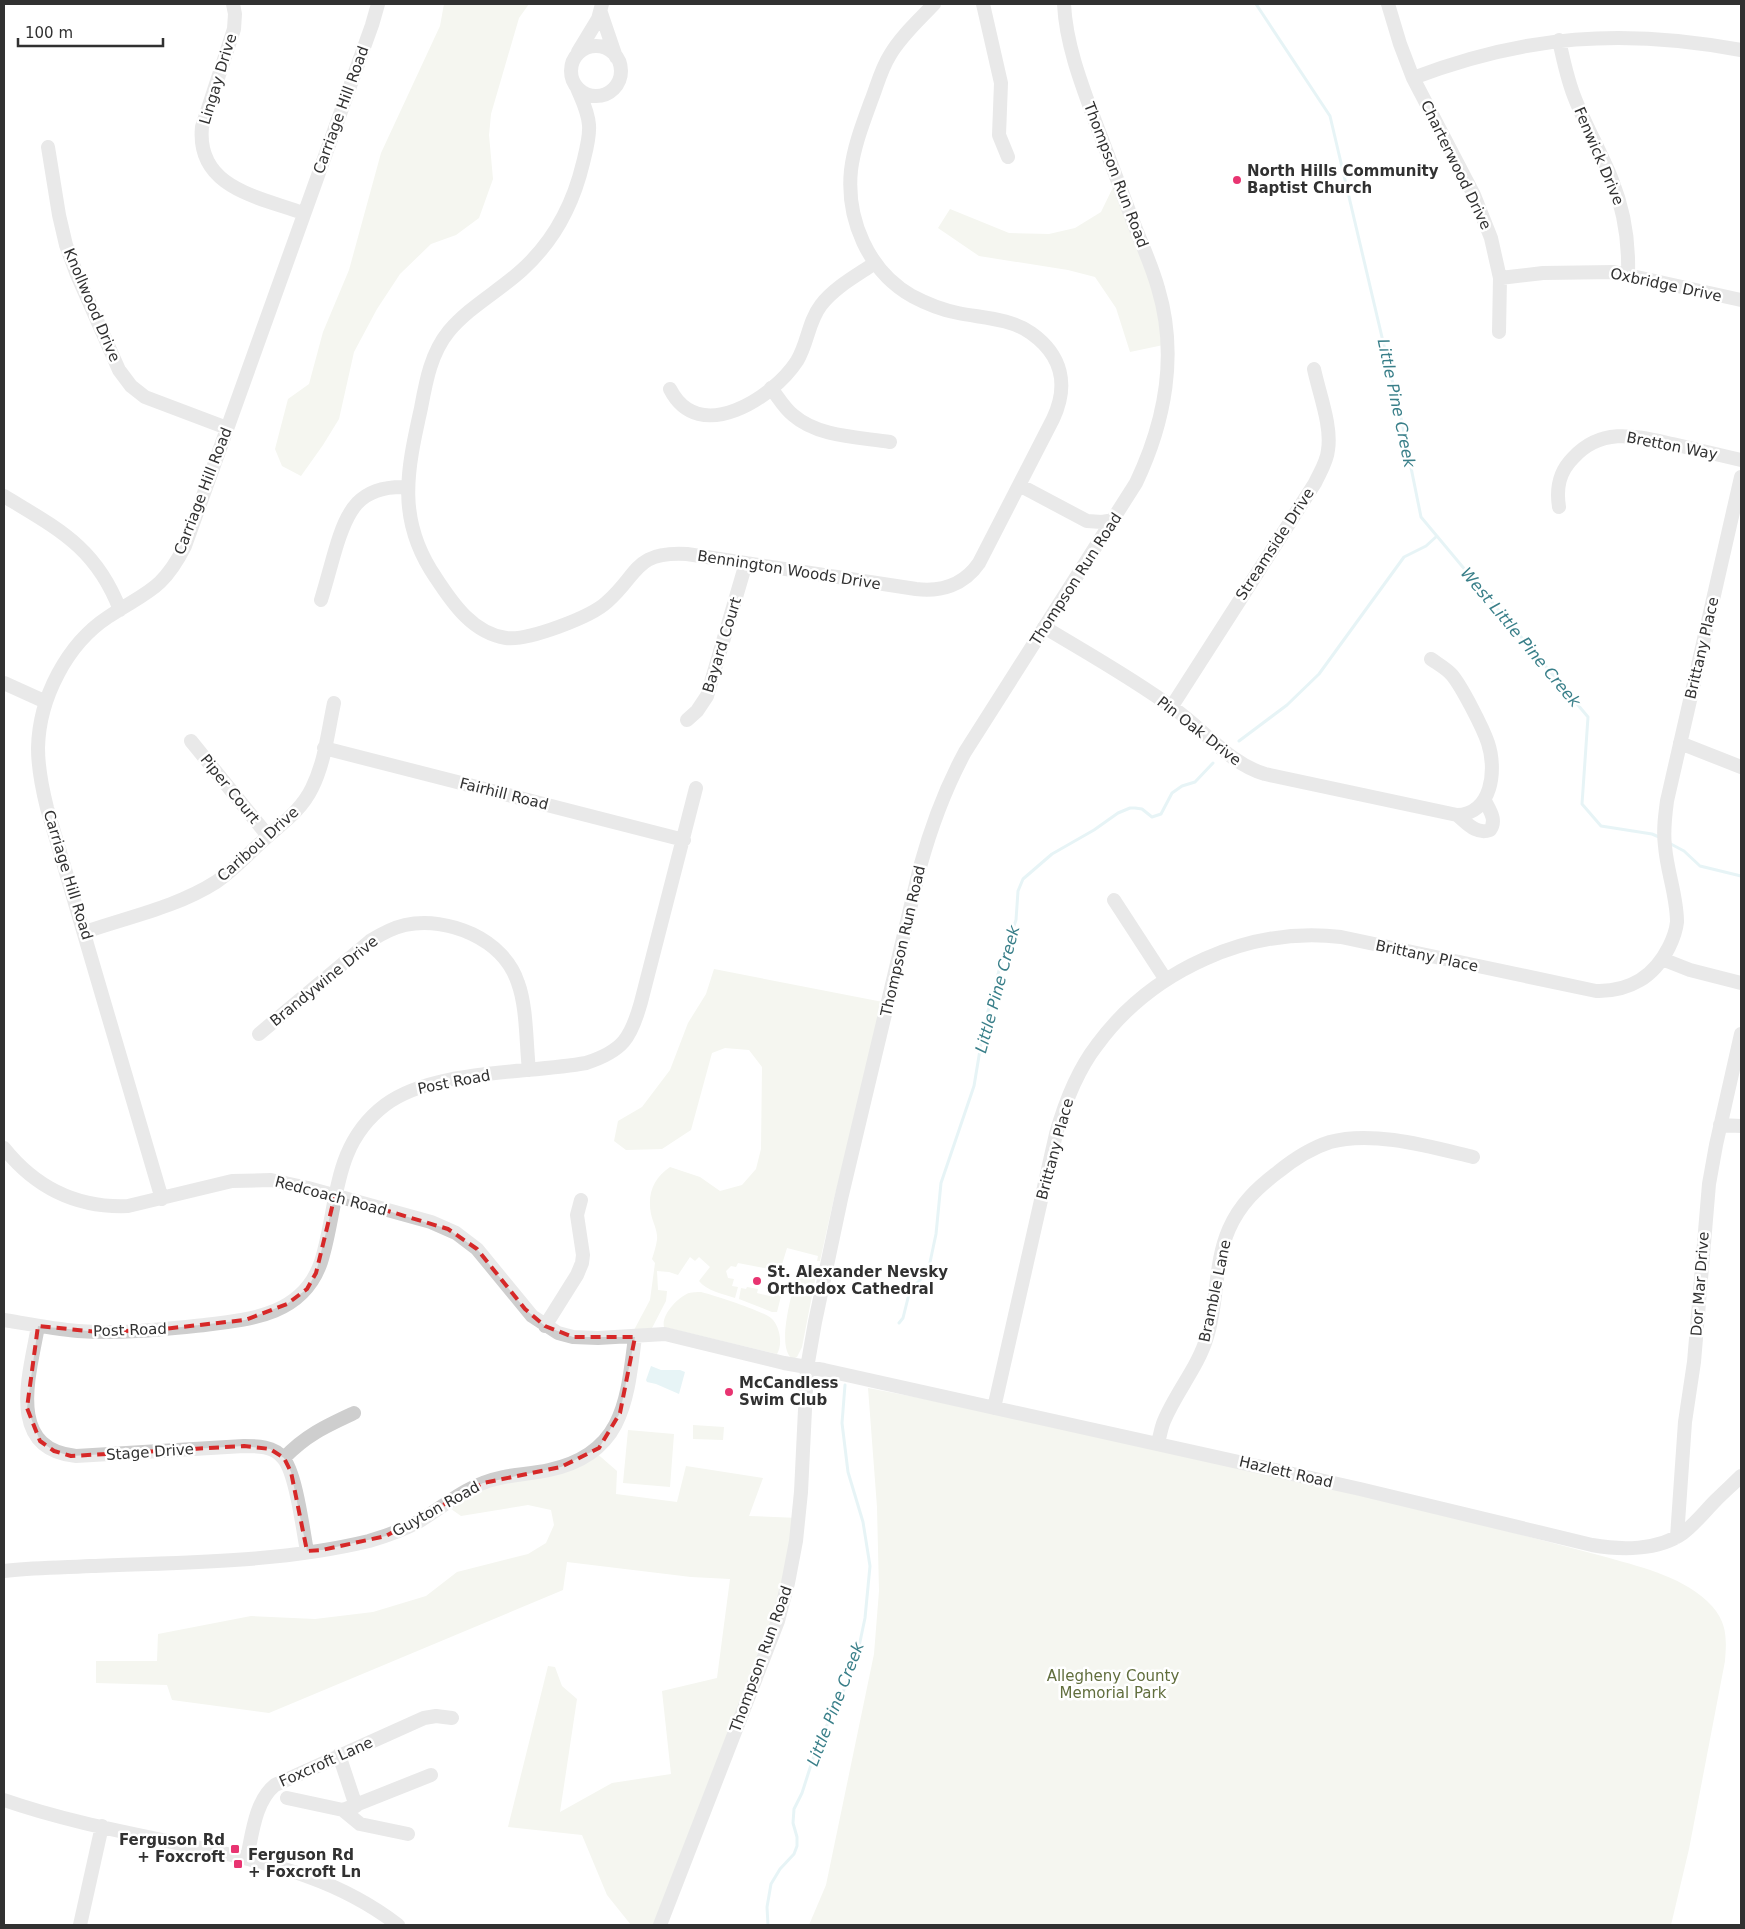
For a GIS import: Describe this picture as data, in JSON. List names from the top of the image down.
{
  "streets": {
    "street": [
      "Lingay Drive",
      "Carriage Hill Road",
      "Fenwick Drive",
      "Charterwood Drive",
      "Thompson Run Road",
      "Oxbridge Drive",
      "Knollwood Drive",
      "Bretton Way",
      "Streamside Drive",
      "Bennington Woods Drive",
      "Bayard Court",
      "Brittany Place",
      "Pin Oak Drive",
      "Piper Court",
      "Fairhill Road",
      "Caribou Drive",
      "Brandywine Drive",
      "Post Road",
      "Redcoach Road",
      "Dor Mar Drive",
      "Bramble Lane",
      "Stage Drive",
      "Hazlett Road",
      "Guyton Road",
      "Foxcroft Lane"
    ]
  },
  "crossings": [
    ["Lingay Drive", "Carriage Hill Road"],
    ["Carriage Hill Road", "Knollwood Drive"],
    ["Carriage Hill Road", "Caribou Drive"],
    ["Carriage Hill Road", "Redcoach Road"],
    ["Fenwick Drive", "Oxbridge Drive"],
    ["Charterwood Drive", "Oxbridge Drive"],
    ["Thompson Run Road", "Pin Oak Drive"],
    ["Thompson Run Road", "Hazlett Road"],
    ["Streamside Drive", "Pin Oak Drive"],
    ["Bennington Woods Drive", "Bayard Court"],
    ["Brittany Place", "Hazlett Road"],
    ["Piper Court", "Caribou Drive"],
    ["Fairhill Road", "Caribou Drive"],
    ["Fairhill Road", "Post Road"],
    ["Brandywine Drive", "Post Road"],
    ["Post Road", "Redcoach Road"],
    ["Post Road", "Stage Drive"],
    ["Redcoach Road", "Guyton Road"],
    ["Dor Mar Drive", "Hazlett Road"],
    ["Bramble Lane", "Hazlett Road"]
  ],
  "water": ["Little Pine Creek", "West Little Pine Creek"],
  "parks": ["Allegheny County Memorial Park"],
  "places": {
    "other": ["North Hills Community Baptist Church", "St. Alexander Nevsky Orthodox Cathedral", "McCandless Swim Club"],
    "transit": ["Ferguson Rd + Foxcroft", "Ferguson Rd + Foxcroft Ln"]
  },
  "scale_bar": "100 m"
}
